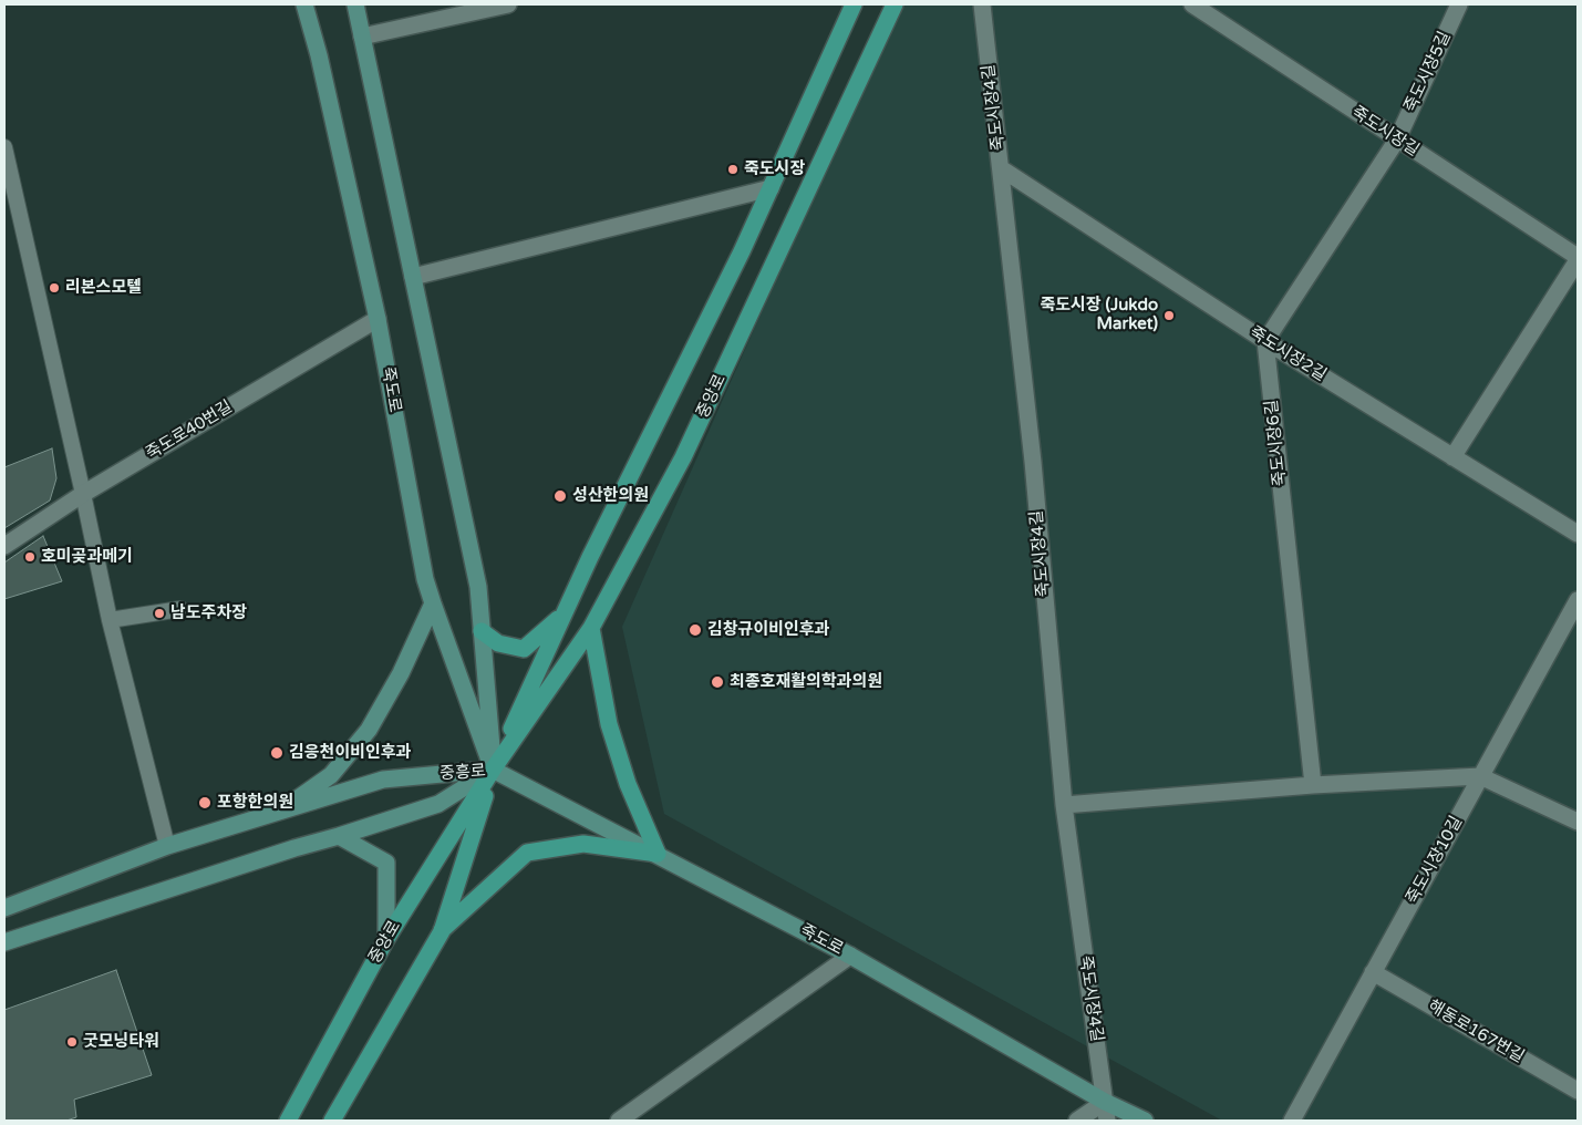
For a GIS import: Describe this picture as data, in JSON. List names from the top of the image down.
{
  "streets": {
    "main road": ["죽도로", "중앙로", "중흥로"],
    "street": [
      "죽도시장5길",
      "죽도시장4길",
      "죽도시장길",
      "죽도시장2길",
      "죽도로40번길",
      "죽도시장6길",
      "죽도시장10길",
      "해동로167번길"
    ]
  },
  "crossings": [
    ["죽도시장5길", "죽도시장길"],
    ["죽도시장4길", "죽도시장2길"],
    ["죽도시장4길", "죽도로"],
    ["죽도시장2길", "죽도시장6길"],
    ["죽도로", "중앙로"],
    ["죽도로", "죽도로40번길"],
    ["죽도로", "중흥로"],
    ["중앙로", "중흥로"],
    ["죽도시장10길", "해동로167번길"]
  ],
  "places": [
    "죽도시장",
    "리본스모텔",
    "죽도시장 (Jukdo Market)",
    "성산한의원",
    "호미곶과메기",
    "남도주차장",
    "김창규이비인후과",
    "최종호재활의학과의원",
    "김응천이비인후과",
    "포항한의원",
    "굿모닝타워"
  ]
}
